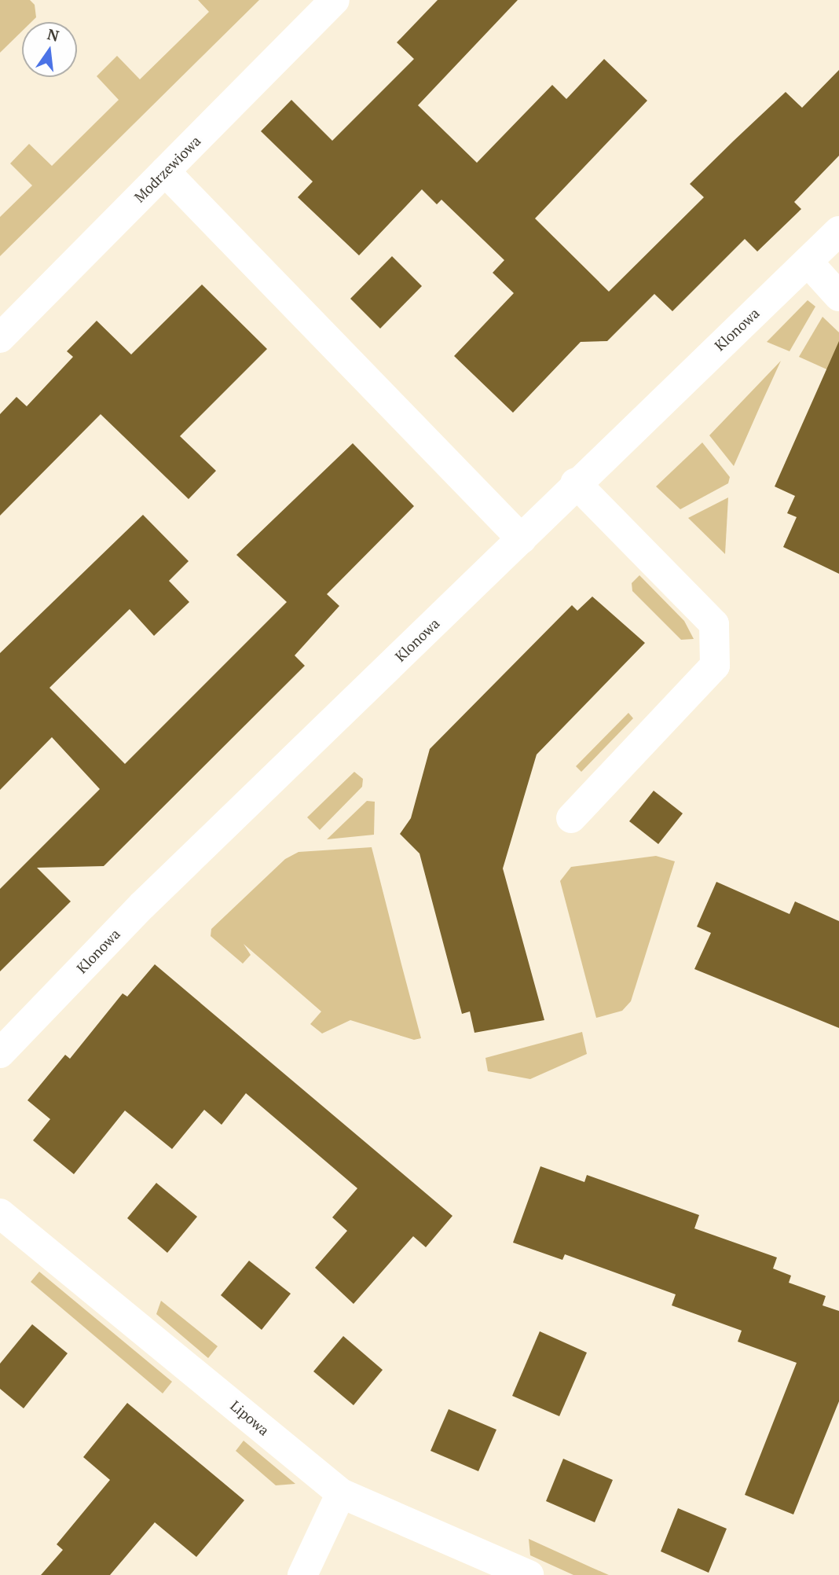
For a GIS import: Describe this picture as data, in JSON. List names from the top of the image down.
{
  "streets": {
    "street": ["Modrzewiowa", "Klonowa", "Lipowa"]
  },
  "north": "top"
}
